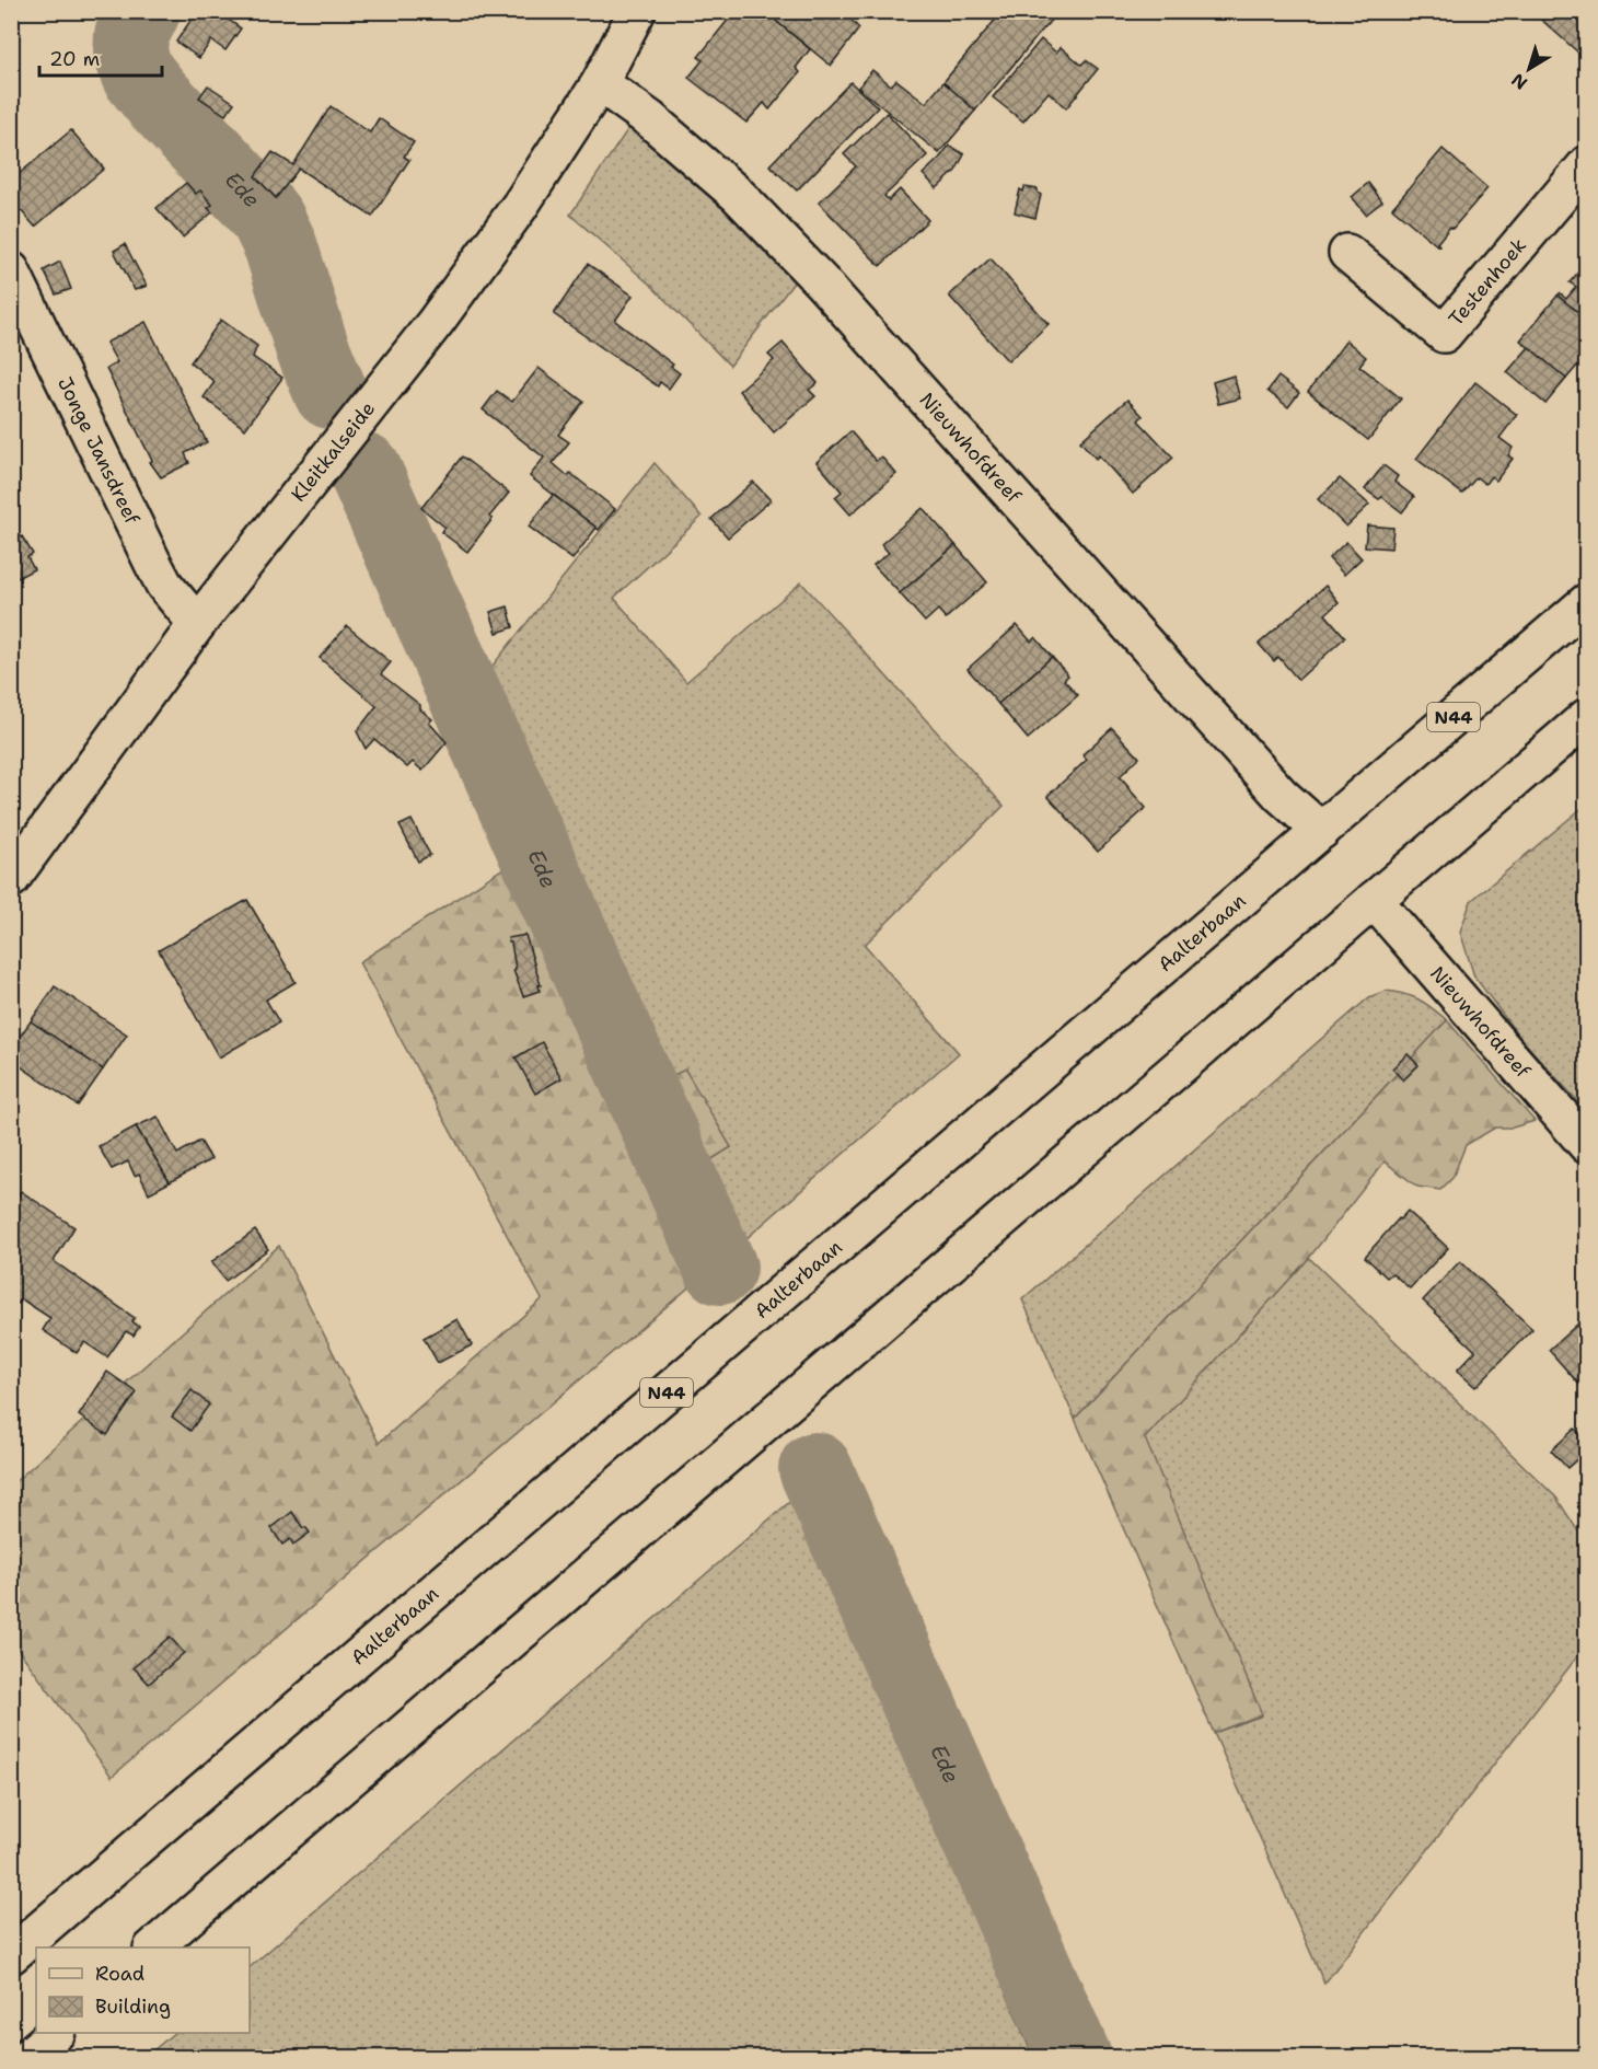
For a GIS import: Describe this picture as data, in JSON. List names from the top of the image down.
{
  "streets": {
    "main road": [
      "Testenhoek",
      "Nieuwhofdreef",
      "Jonge Jansdreef",
      "Kleitkalseide",
      "N44",
      "Aalterbaan"
    ]
  },
  "crossings": [
    ["Nieuwhofdreef", "Kleitkalseide"],
    ["Nieuwhofdreef", "Aalterbaan"],
    ["Jonge Jansdreef", "Kleitkalseide"]
  ],
  "water": ["Ede"],
  "legend": ["Road", "Building"],
  "scale_bar": "20 m",
  "north": "bottom left"
}
